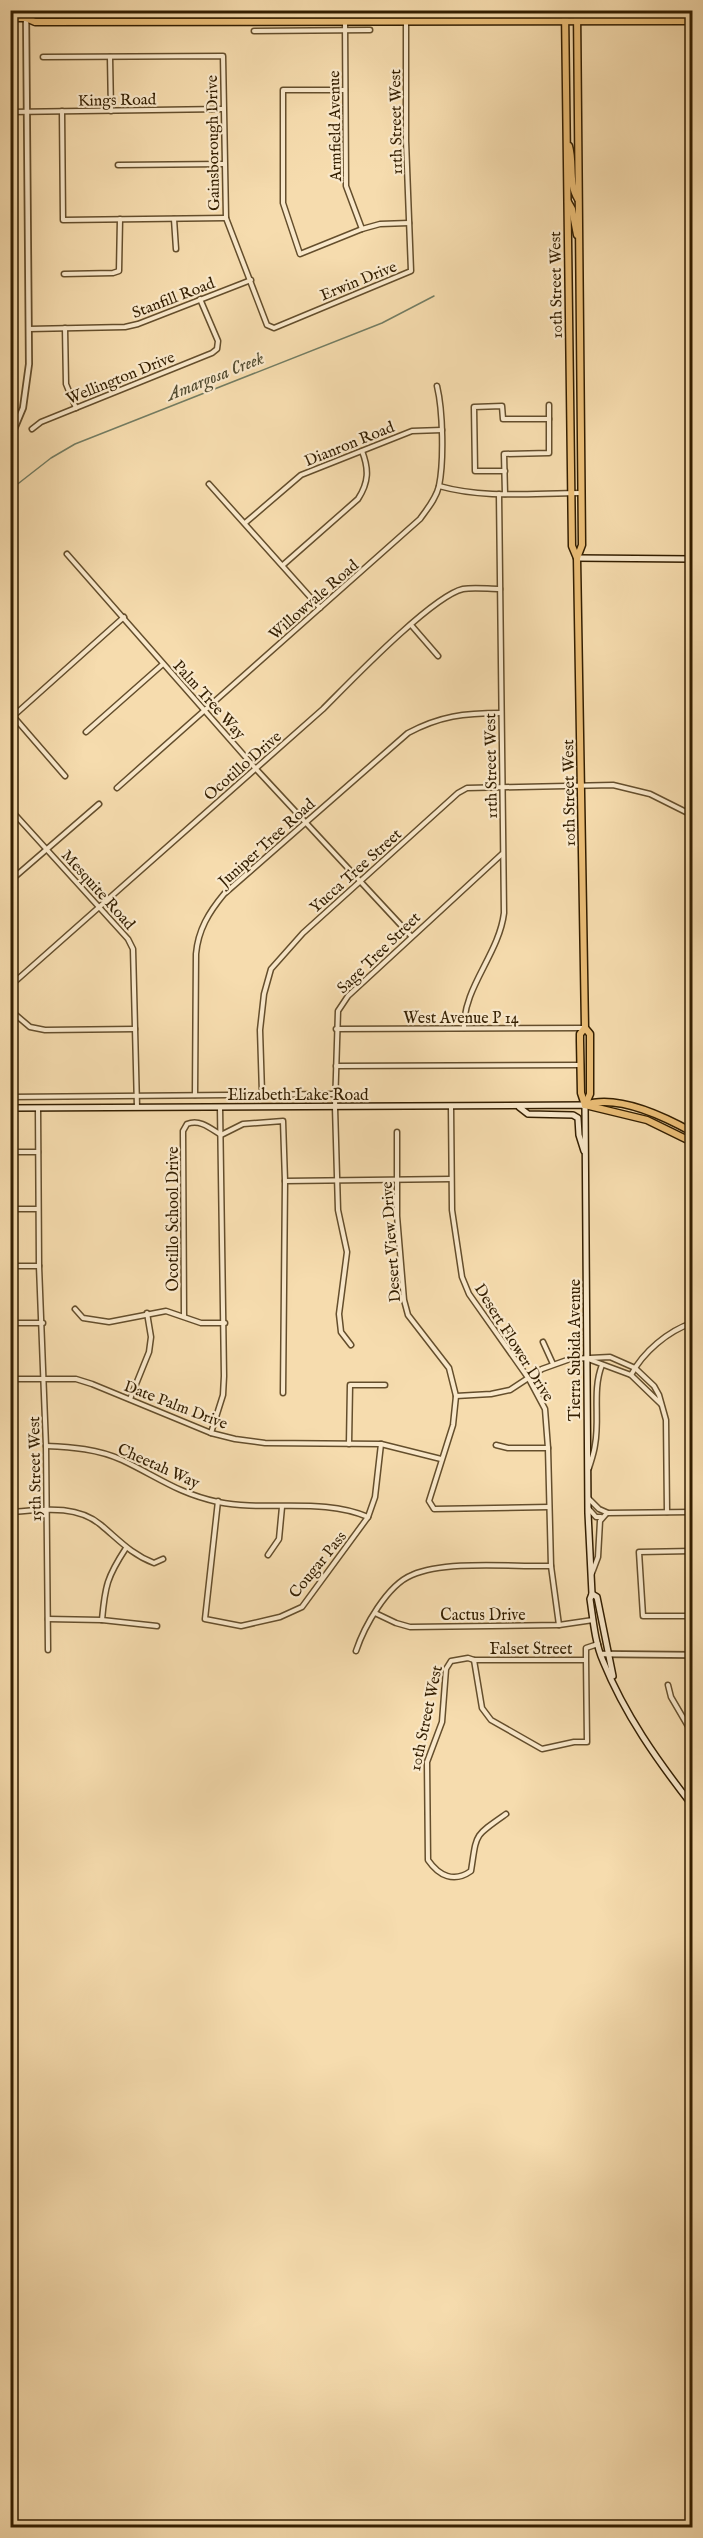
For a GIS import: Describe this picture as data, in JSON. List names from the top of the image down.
{
  "streets": {
    "main road": ["10th Street West", "Elizabeth Lake Road", "Tierra Subida Avenue"],
    "street": [
      "Kings Road",
      "11th Street West",
      "Armfield Avenue",
      "Gainsborough Drive",
      "Erwin Drive",
      "Stanfill Road",
      "Wellington Drive",
      "Dianron Road",
      "Willowvale Road",
      "Palm Tree Way",
      "Ocotillo Drive",
      "Juniper Tree Road",
      "Yucca Tree Street",
      "Mesquite Road",
      "Sage Tree Street",
      "West Avenue P 14",
      "Ocotillo School Drive",
      "Desert View Drive",
      "Desert Flower Drive",
      "Date Palm Drive",
      "Cheetah Way",
      "15th Street West",
      "Cougar Pass",
      "Cactus Drive",
      "Falset Street"
    ]
  },
  "crossings": [
    ["Kings Road", "Gainsborough Drive"],
    ["11th Street West", "Erwin Drive"],
    ["11th Street West", "Ocotillo Drive"],
    ["11th Street West", "Juniper Tree Road"],
    ["11th Street West", "Yucca Tree Street"],
    ["11th Street West", "Sage Tree Street"],
    ["11th Street West", "West Avenue P 14"],
    ["Gainsborough Drive", "Erwin Drive"],
    ["Gainsborough Drive", "Stanfill Road"],
    ["10th Street West", "Yucca Tree Street"],
    ["10th Street West", "West Avenue P 14"],
    ["10th Street West", "Elizabeth Lake Road"],
    ["10th Street West", "Tierra Subida Avenue"],
    ["10th Street West", "Falset Street"],
    ["Stanfill Road", "Wellington Drive"],
    ["Dianron Road", "Willowvale Road"],
    ["Willowvale Road", "Palm Tree Way"],
    ["Palm Tree Way", "Ocotillo Drive"],
    ["Palm Tree Way", "Juniper Tree Road"],
    ["Palm Tree Way", "Yucca Tree Street"],
    ["Palm Tree Way", "Sage Tree Street"],
    ["Ocotillo Drive", "Mesquite Road"],
    ["Mesquite Road", "Elizabeth Lake Road"],
    ["Sage Tree Street", "West Avenue P 14"],
    ["Sage Tree Street", "Elizabeth Lake Road"],
    ["Elizabeth Lake Road", "Desert Flower Drive"],
    ["Elizabeth Lake Road", "Tierra Subida Avenue"],
    ["Elizabeth Lake Road", "15th Street West"],
    ["Desert View Drive", "Desert Flower Drive"],
    ["Desert View Drive", "Date Palm Drive"],
    ["Desert Flower Drive", "Cactus Drive"],
    ["Tierra Subida Avenue", "Cactus Drive"],
    ["Date Palm Drive", "15th Street West"],
    ["Date Palm Drive", "Cougar Pass"],
    ["Cheetah Way", "15th Street West"],
    ["Cheetah Way", "Cougar Pass"]
  ],
  "water": ["Amargosa Creek"]
}
